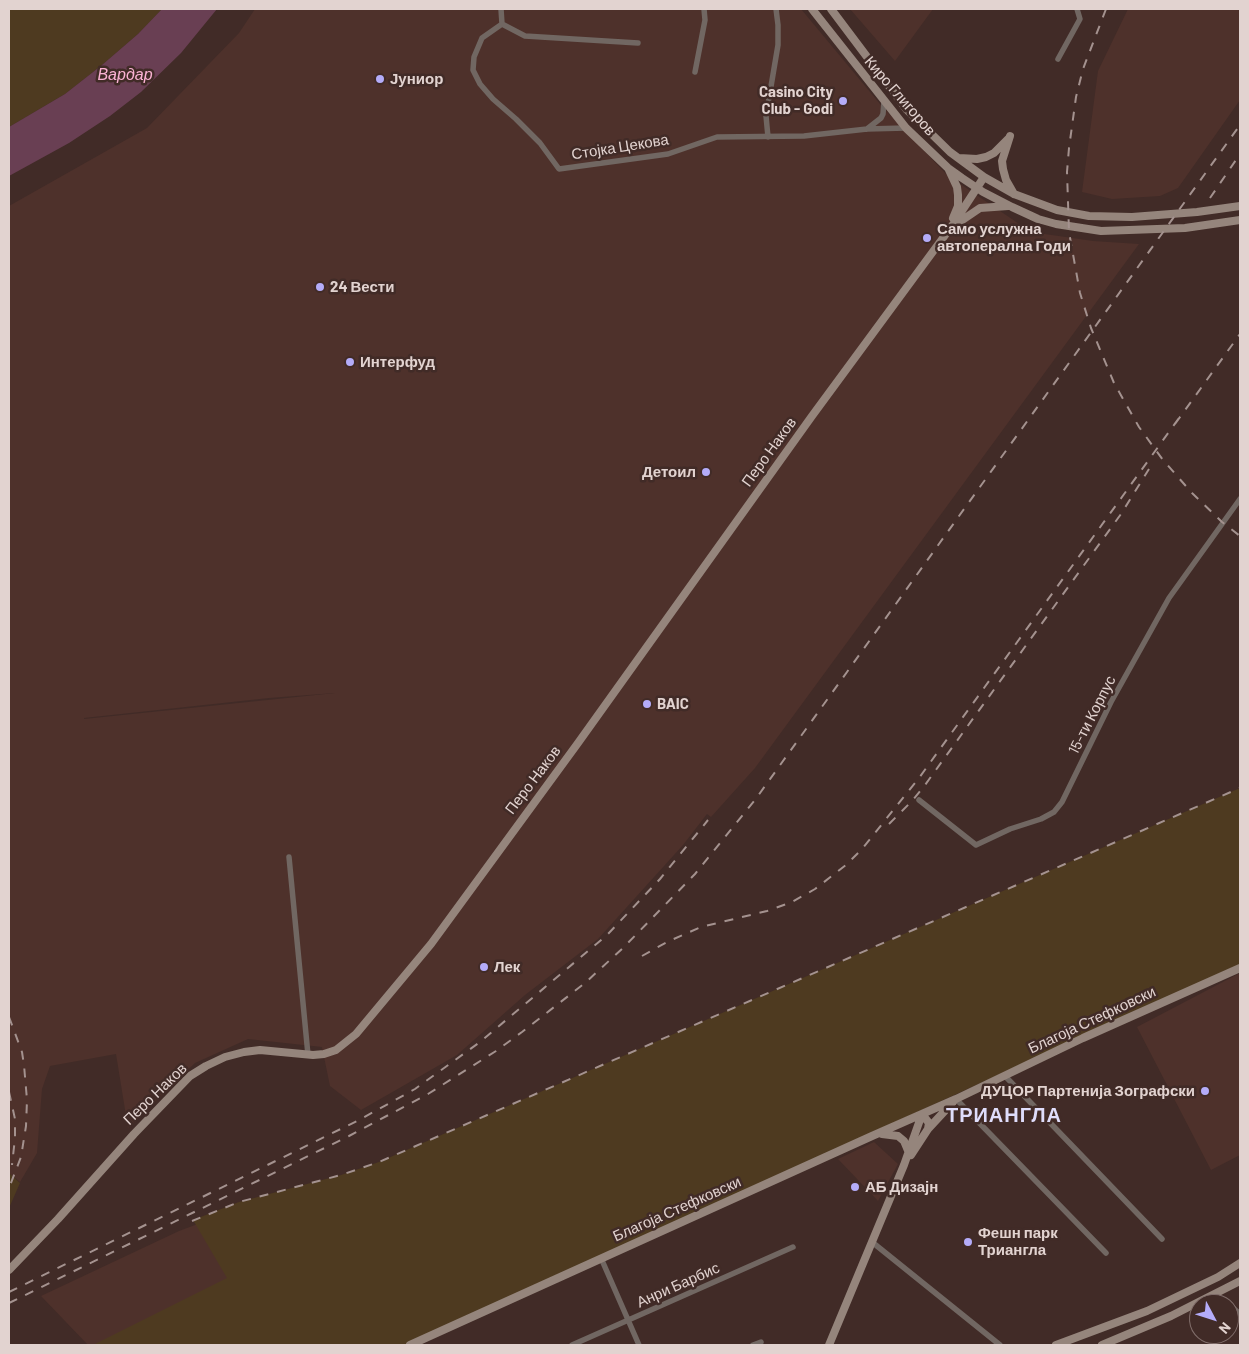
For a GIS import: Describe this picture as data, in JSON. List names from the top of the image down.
{
  "streets": {
    "street": [
      "Киро Глигоров",
      "Стојка Цекова",
      "Перо Наков",
      "15-ти Корпус",
      "Благоја Стефковски",
      "Анри Барбис"
    ]
  },
  "crossings": [
    ["Киро Глигоров", "Стојка Цекова"],
    ["Киро Глигоров", "Перо Наков"]
  ],
  "districts": ["ТРИАНГЛА"],
  "water": ["Вардар"],
  "places": [
    "Јуниор",
    "Casino City Club - Godi",
    "Само услужна автоперална Годи",
    "24 Вести",
    "Интерфуд",
    "Детоил",
    "BAIC",
    "Лек",
    "ДУЦОР Партенија Зографски",
    "АБ Дизајн",
    "Фешн парк Триангла"
  ],
  "north": "bottom right"
}
